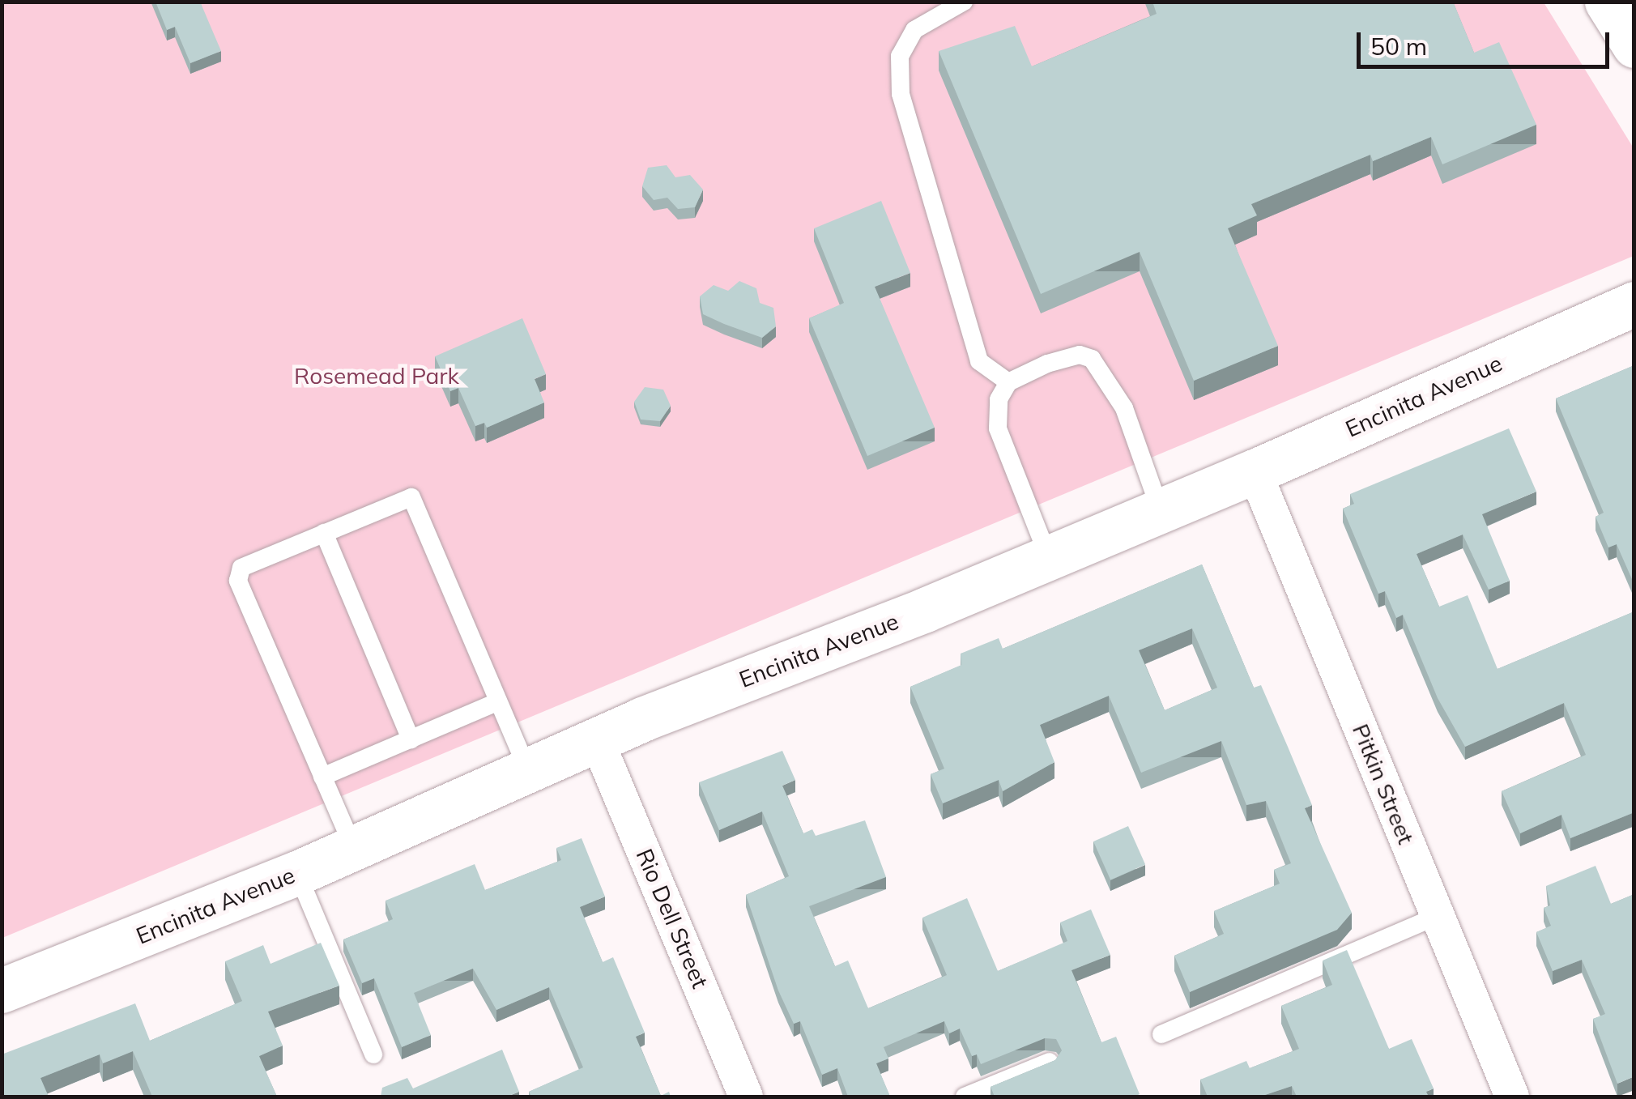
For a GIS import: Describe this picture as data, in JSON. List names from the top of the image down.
{
  "streets": {
    "street": ["Encinita Avenue", "Pitkin Street", "Rio Dell Street"]
  },
  "crossings": [
    ["Encinita Avenue", "Pitkin Street"],
    ["Encinita Avenue", "Rio Dell Street"]
  ],
  "parks": ["Rosemead Park"],
  "scale_bar": "50 m"
}
